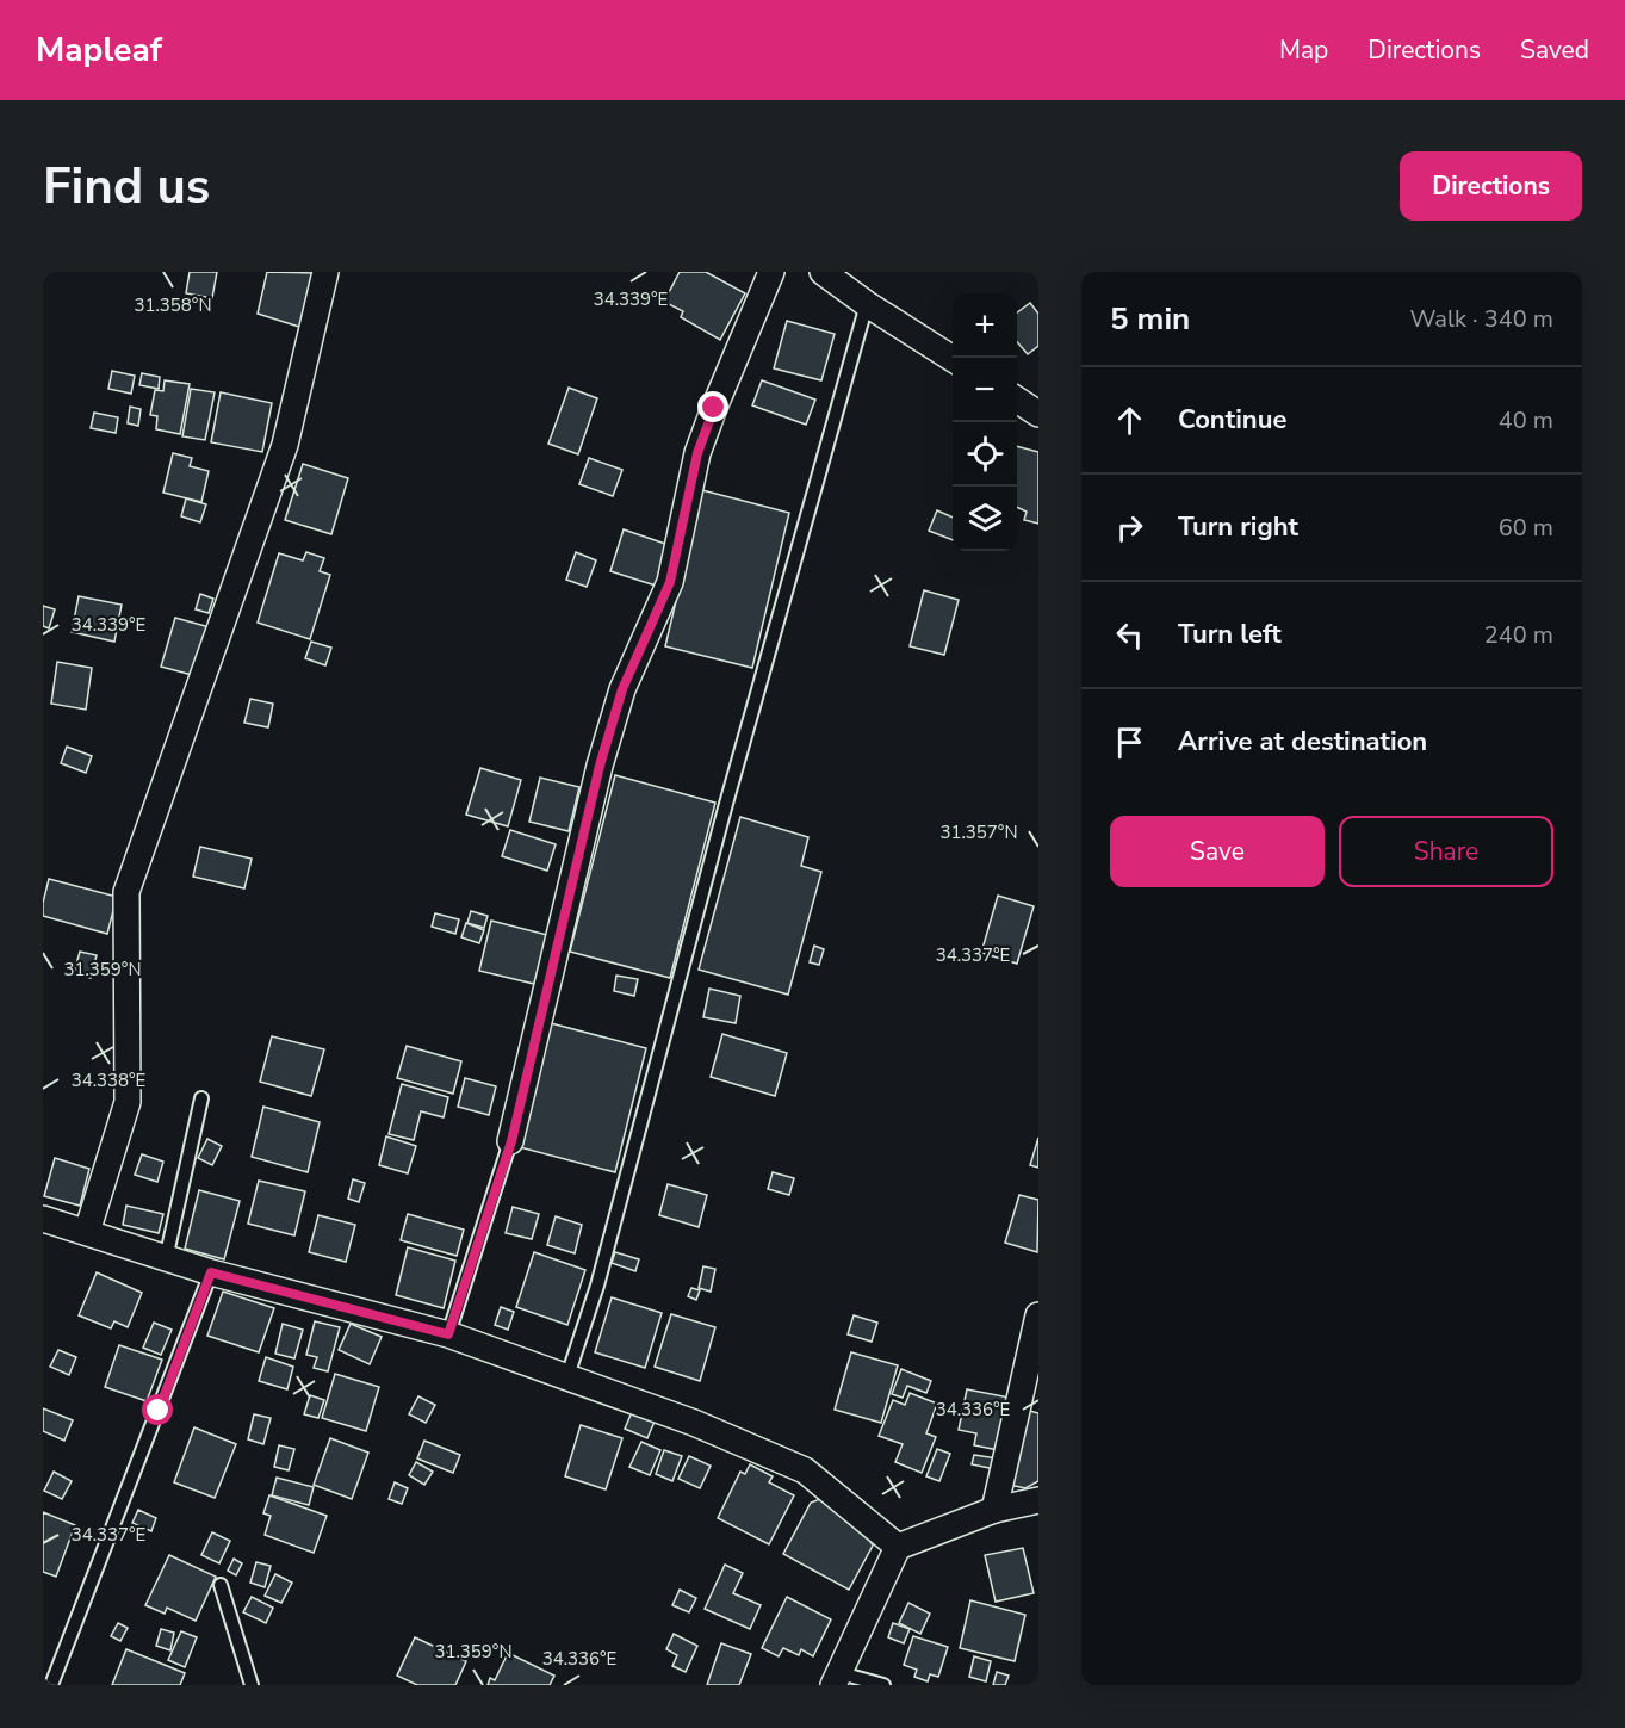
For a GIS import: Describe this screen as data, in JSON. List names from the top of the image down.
{
  "page": {
    "header": "Mapleaf",
    "nav": ["Map", "Directions", "Saved"],
    "buttons": [
      "Directions",
      ["Save", "Share"]
    ],
    "title": "Find us",
    "heading": ["5 min", "Walk · 340 m"],
    "map_buttons": ["+", "−"],
    "list": [
      ["Continue", "40 m"],
      ["Turn right", "60 m"],
      ["Turn left", "240 m"],
      "Arrive at destination"
    ]
  },
  "coordinates": [
    "34.339°E",
    "31.358°N",
    "31.357°N",
    "34.337°E",
    "31.359°N",
    "34.338°E",
    "34.336°E"
  ]
}
